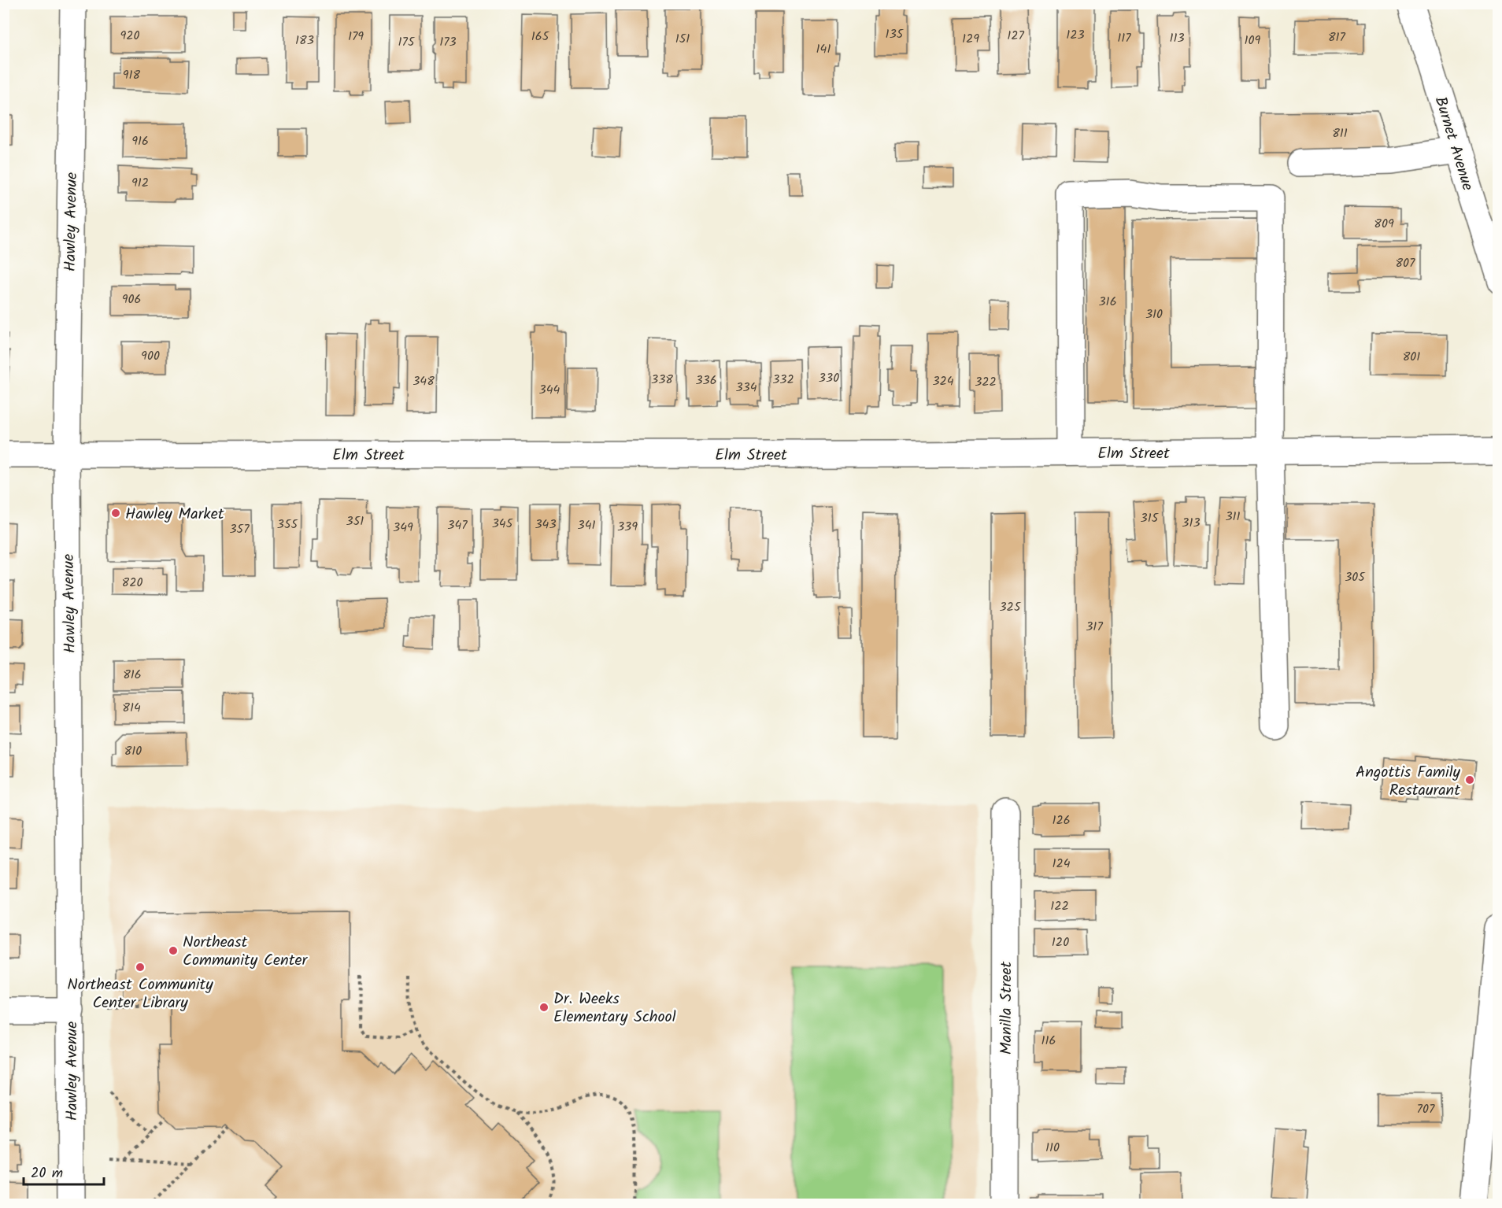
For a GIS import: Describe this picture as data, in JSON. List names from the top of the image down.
{
  "streets": {
    "street": [
      "Burnet Avenue",
      "Hawley Avenue",
      "Elm Street",
      "Manilla Street"
    ]
  },
  "crossings": [
    ["Hawley Avenue", "Elm Street"]
  ],
  "places": [
    "Hawley Market",
    "Angottis Family Restaurant",
    "Northeast Community Center",
    "Northeast Community Center Library",
    "Dr. Weeks Elementary School"
  ],
  "house_numbers": [
    "135",
    "123",
    "920",
    "127",
    "179",
    "165",
    "817",
    "117",
    "113",
    "151",
    "129",
    "183",
    "109",
    "175",
    "173",
    "141",
    "918",
    "811",
    "916",
    "912",
    "809",
    "807",
    "906",
    "316",
    "310",
    "900",
    "801",
    "330",
    "338",
    "332",
    "336",
    "348",
    "324",
    "322",
    "334",
    "344",
    "311",
    "315",
    "351",
    "313",
    "345",
    "355",
    "343",
    "347",
    "341",
    "339",
    "349",
    "357",
    "305",
    "820",
    "325",
    "317",
    "816",
    "814",
    "810",
    "126",
    "124",
    "122",
    "120",
    "116",
    "707",
    "110"
  ],
  "scale_bar": "20 m"
}
